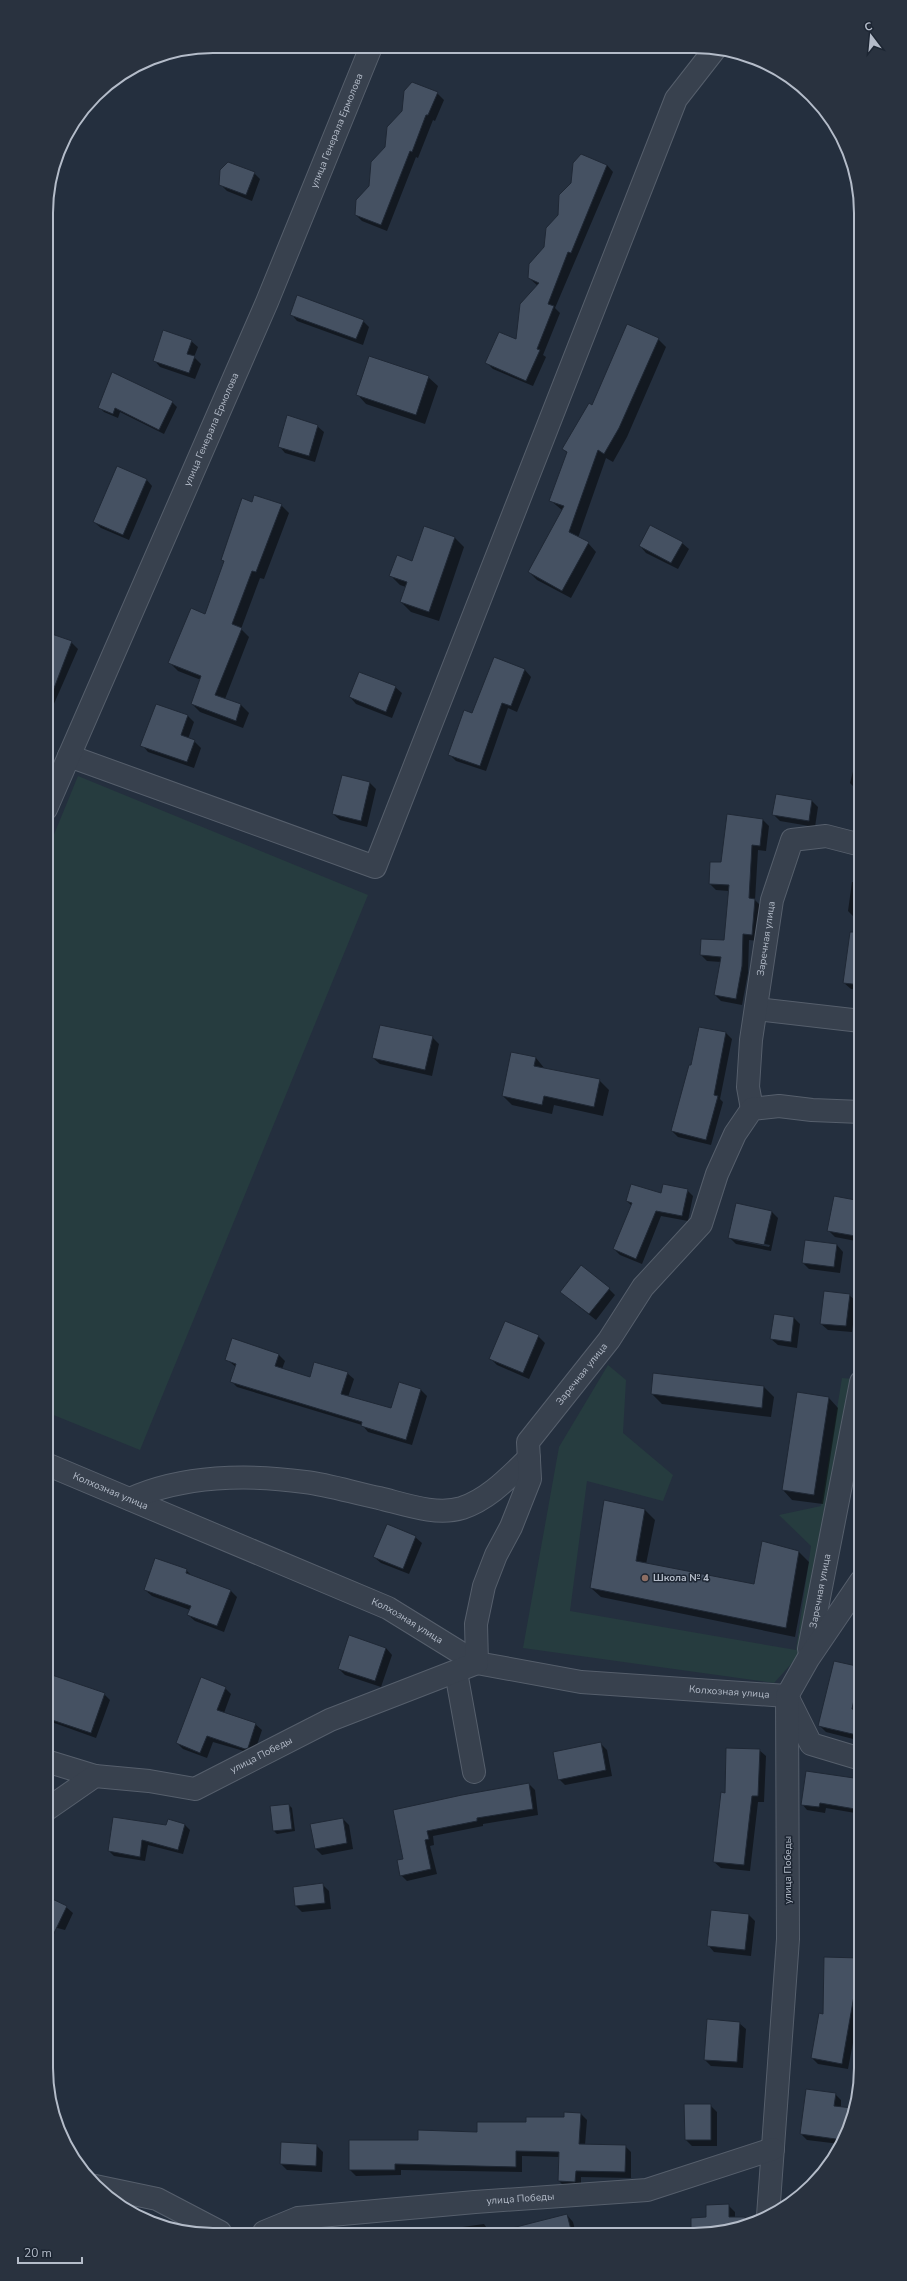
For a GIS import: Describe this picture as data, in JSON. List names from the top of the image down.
{
  "streets": {
    "street": [
      "улица Генерала Ермолова",
      "Заречная улица",
      "Колхозная улица",
      "улица Победы"
    ]
  },
  "crossings": [
    ["Заречная улица", "Колхозная улица"],
    ["Заречная улица", "улица Победы"],
    ["Колхозная улица", "улица Победы"]
  ],
  "places": ["Школа № 4"],
  "scale_bar": "20 m",
  "north": "top"
}
